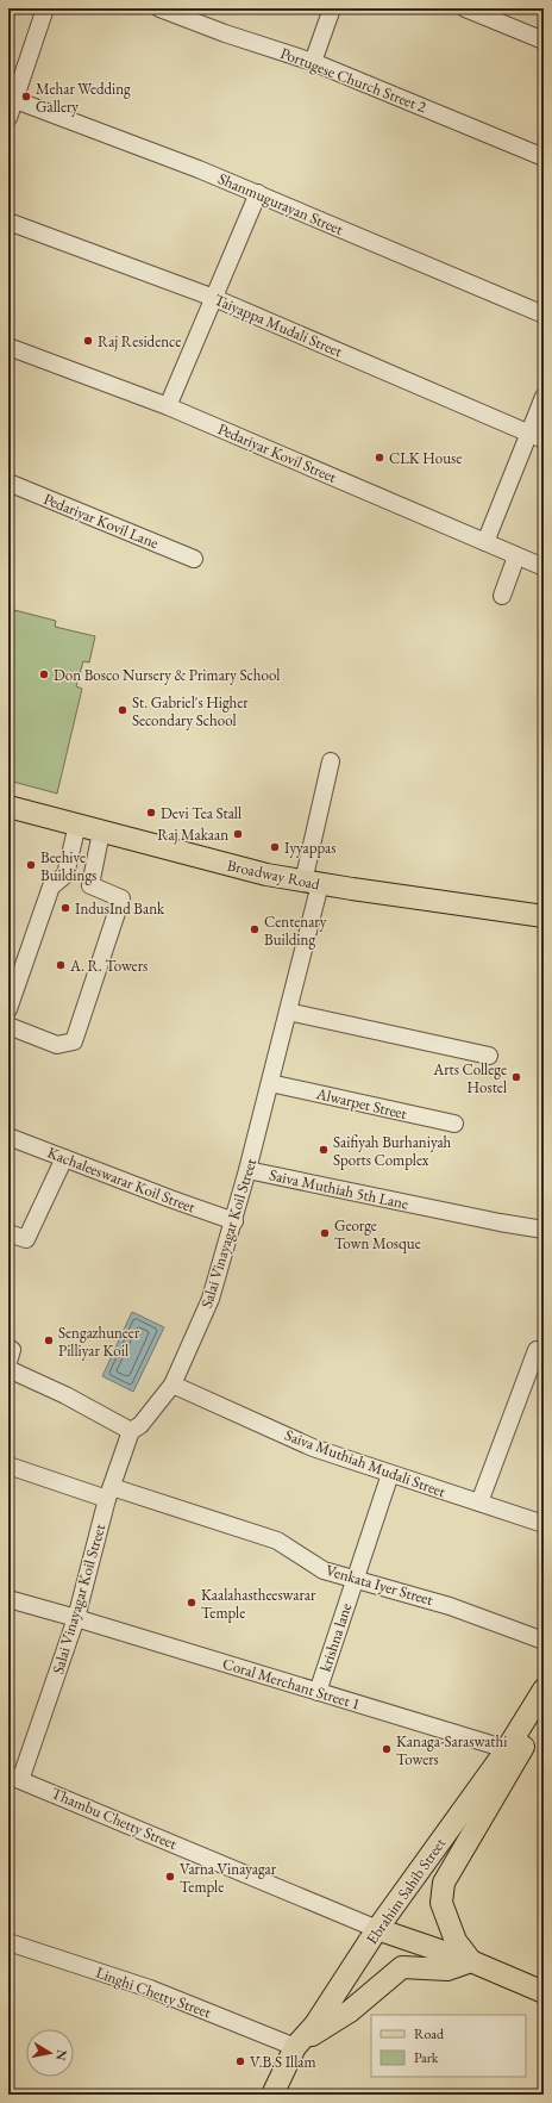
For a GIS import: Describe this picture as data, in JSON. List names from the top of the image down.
{
  "streets": {
    "main road": ["Broadway Road", "Ebrahim Sahib Street"],
    "street": [
      "Portugese Church Street 2",
      "Shanmugurayan Street",
      "Taiyappa Mudali Street",
      "Pedariyar Kovil Street",
      "Pedariyar Kovil Lane",
      "Alwarpet Street",
      "Kachaleeswarar Koil Street",
      "Saiva Muthiah 5th Lane",
      "Salai Vinayagar Koil Street",
      "Saiva Muthiah Mudali Street",
      "Venkata Iyer Street",
      "krishna lane",
      "Coral Merchant Street 1",
      "Thambu Chetty Street",
      "Linghi Chetty Street"
    ]
  },
  "crossings": [
    ["Broadway Road", "Salai Vinayagar Koil Street"],
    ["Alwarpet Street", "Salai Vinayagar Koil Street"],
    ["Kachaleeswarar Koil Street", "Salai Vinayagar Koil Street"],
    ["Saiva Muthiah 5th Lane", "Salai Vinayagar Koil Street"],
    ["Salai Vinayagar Koil Street", "Saiva Muthiah Mudali Street"],
    ["Salai Vinayagar Koil Street", "Venkata Iyer Street"],
    ["Salai Vinayagar Koil Street", "Coral Merchant Street 1"],
    ["Salai Vinayagar Koil Street", "Thambu Chetty Street"],
    ["Saiva Muthiah Mudali Street", "krishna lane"],
    ["Venkata Iyer Street", "krishna lane"],
    ["krishna lane", "Coral Merchant Street 1"],
    ["Coral Merchant Street 1", "Ebrahim Sahib Street"],
    ["Thambu Chetty Street", "Ebrahim Sahib Street"],
    ["Ebrahim Sahib Street", "Linghi Chetty Street"]
  ],
  "places": [
    "Mehar Wedding Gallery",
    "Raj Residence",
    "CLK House",
    "Don Bosco Nursery & Primary School",
    "St. Gabriel's Higher Secondary School",
    "Devi Tea Stall",
    "Raj Makaan",
    "Iyyappas",
    "Beehive Buildings",
    "IndusInd Bank",
    "Centenary Building",
    "A. R. Towers",
    "Arts College Hostel",
    "Saifiyah Burhaniyah Sports Complex",
    "George Town Mosque",
    "Sengazhuneer Pilliyar Koil",
    "Kaalahastheeswarar Temple",
    "Kanaga-Saraswathi Towers",
    "Varna Vinayagar Temple",
    "V.B.S Illam"
  ],
  "legend": ["Road", "Park"],
  "north": "right"
}
